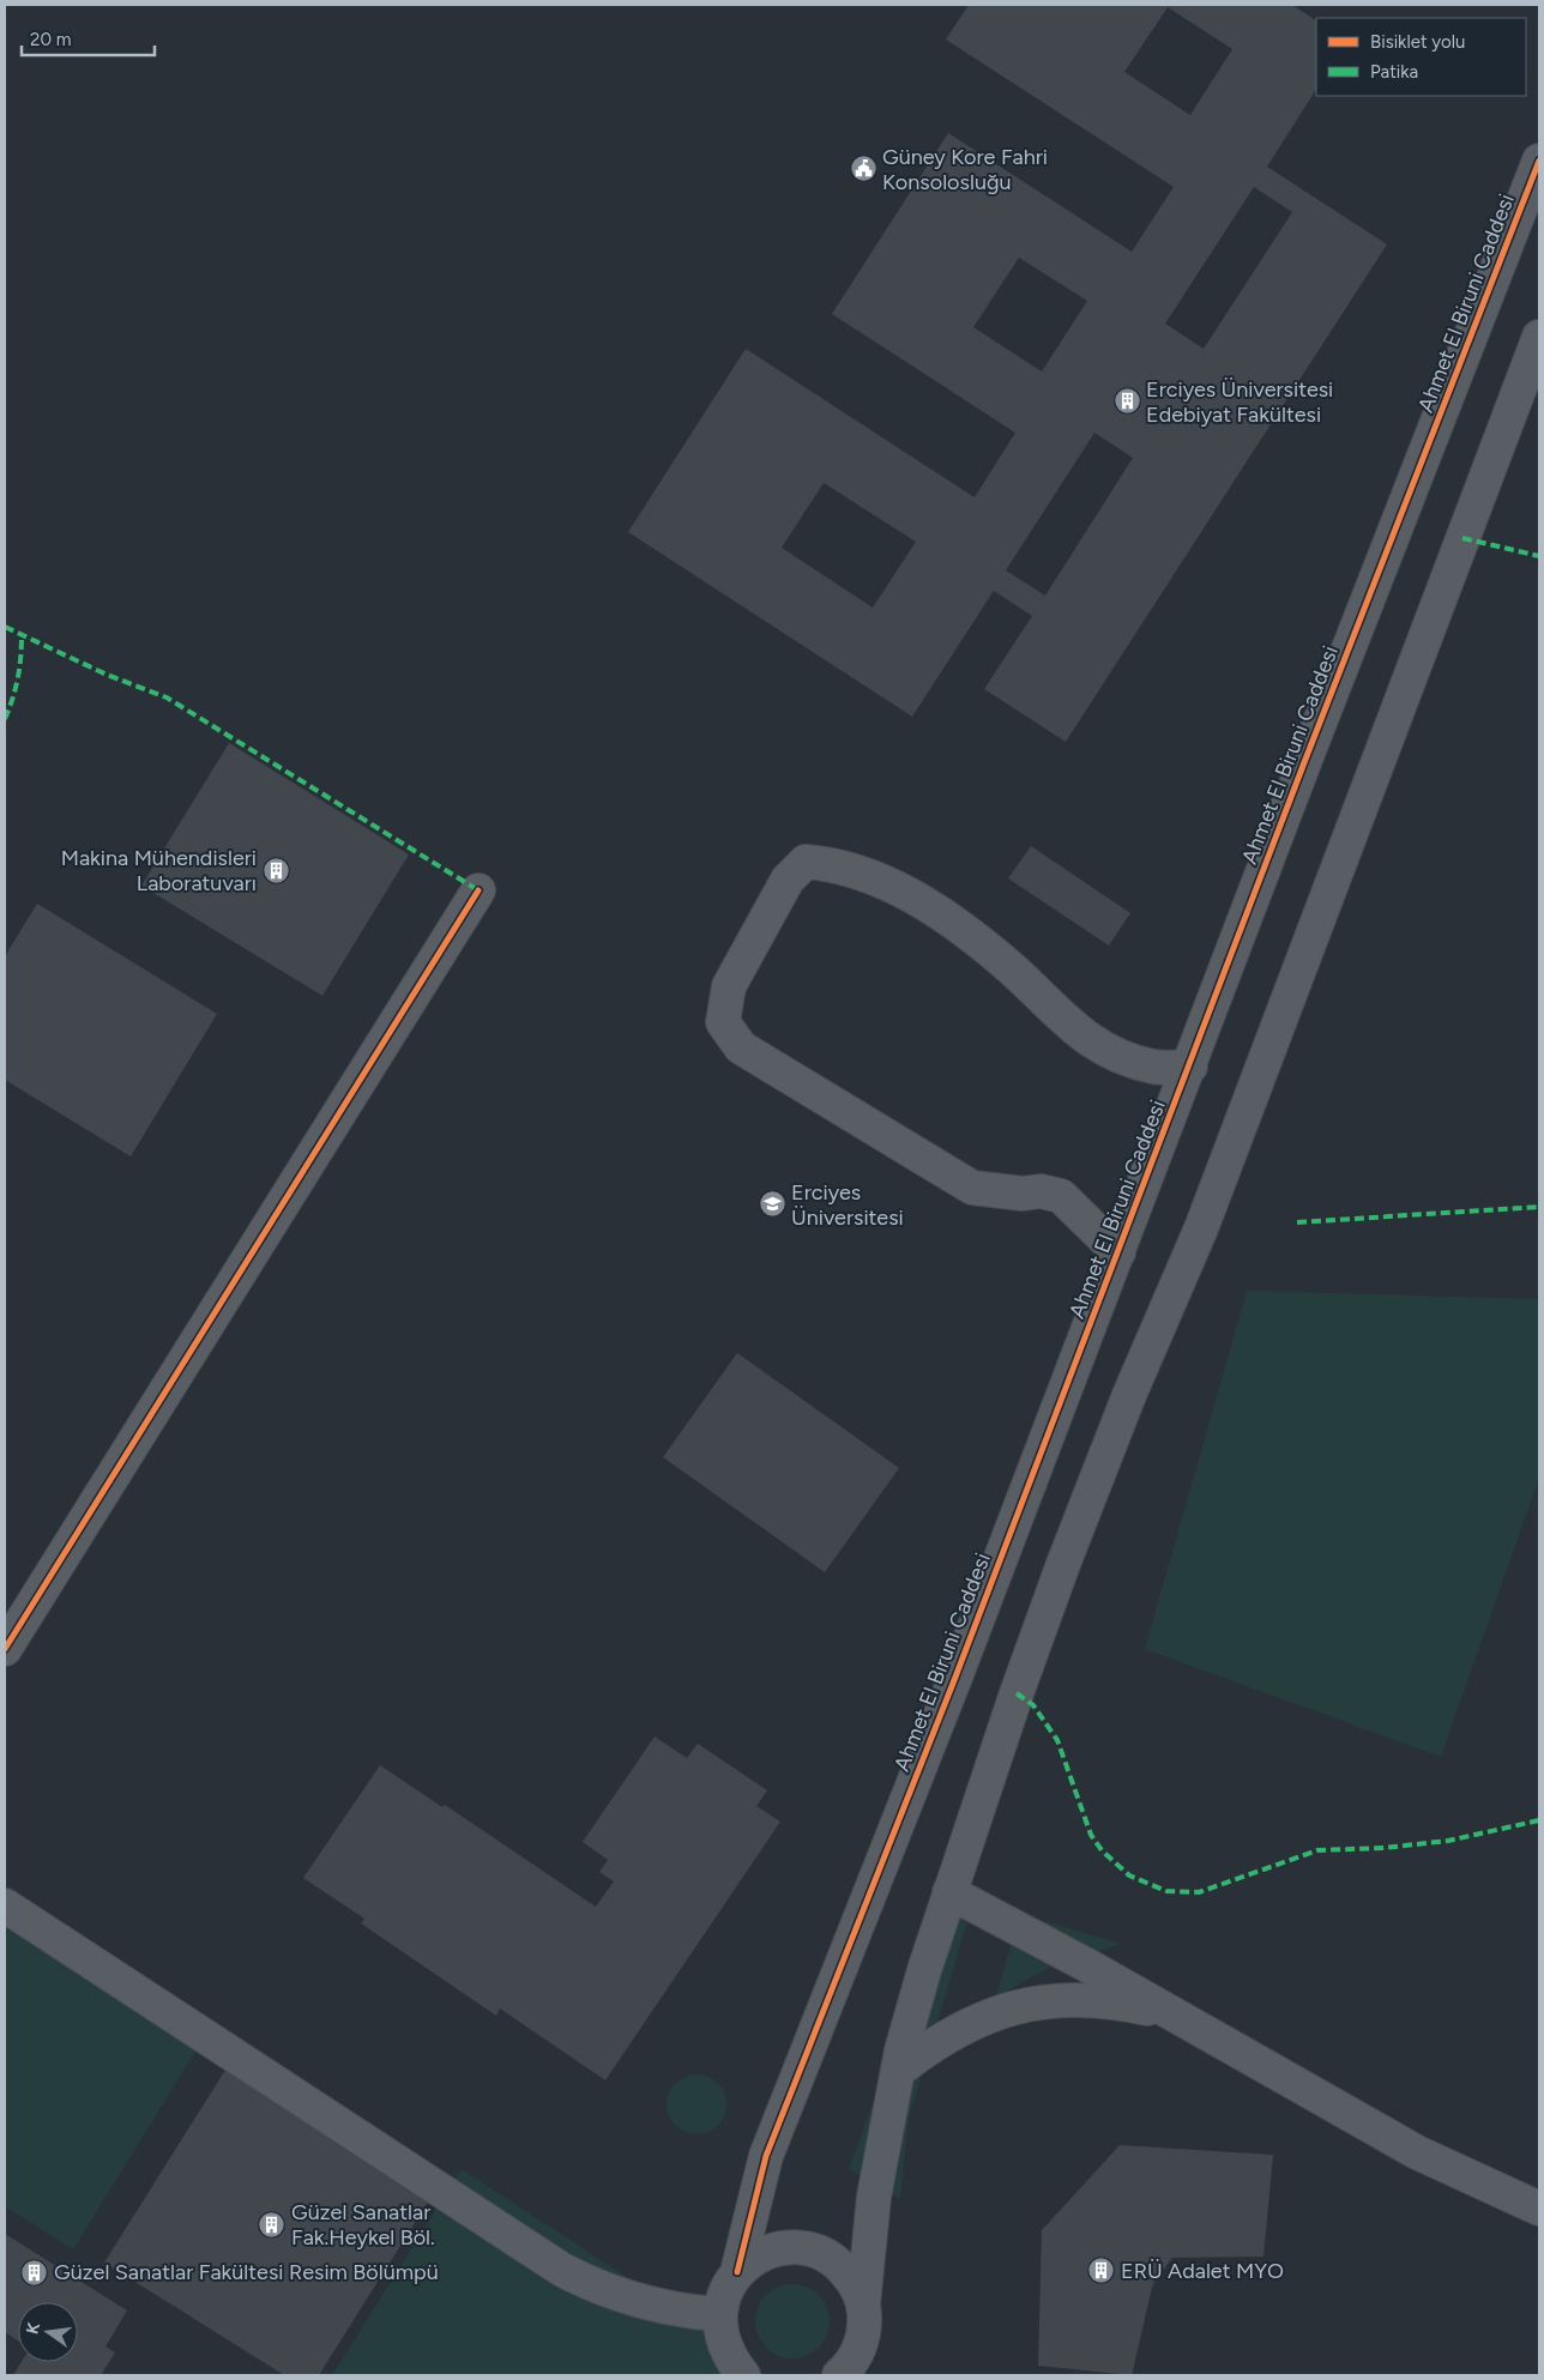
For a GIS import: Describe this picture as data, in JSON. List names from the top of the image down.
{
  "streets": {
    "street": ["Ahmet El Biruni Caddesi"]
  },
  "places": {
    "public building": ["Güney Kore Fahri Konsolosluğu"],
    "building": [
      "Erciyes Üniversitesi Edebiyat Fakültesi",
      "Makina Mühendisleri Laboratuvarı",
      "Güzel Sanatlar Fak.Heykel Böl.",
      "ERÜ Adalet MYO",
      "Güzel Sanatlar Fakültesi Resim Bölümpü"
    ],
    "school or university": ["Erciyes Üniversitesi"]
  },
  "legend": ["Bisiklet yolu", "Patika"],
  "scale_bar": "20 m",
  "north": "left"
}
